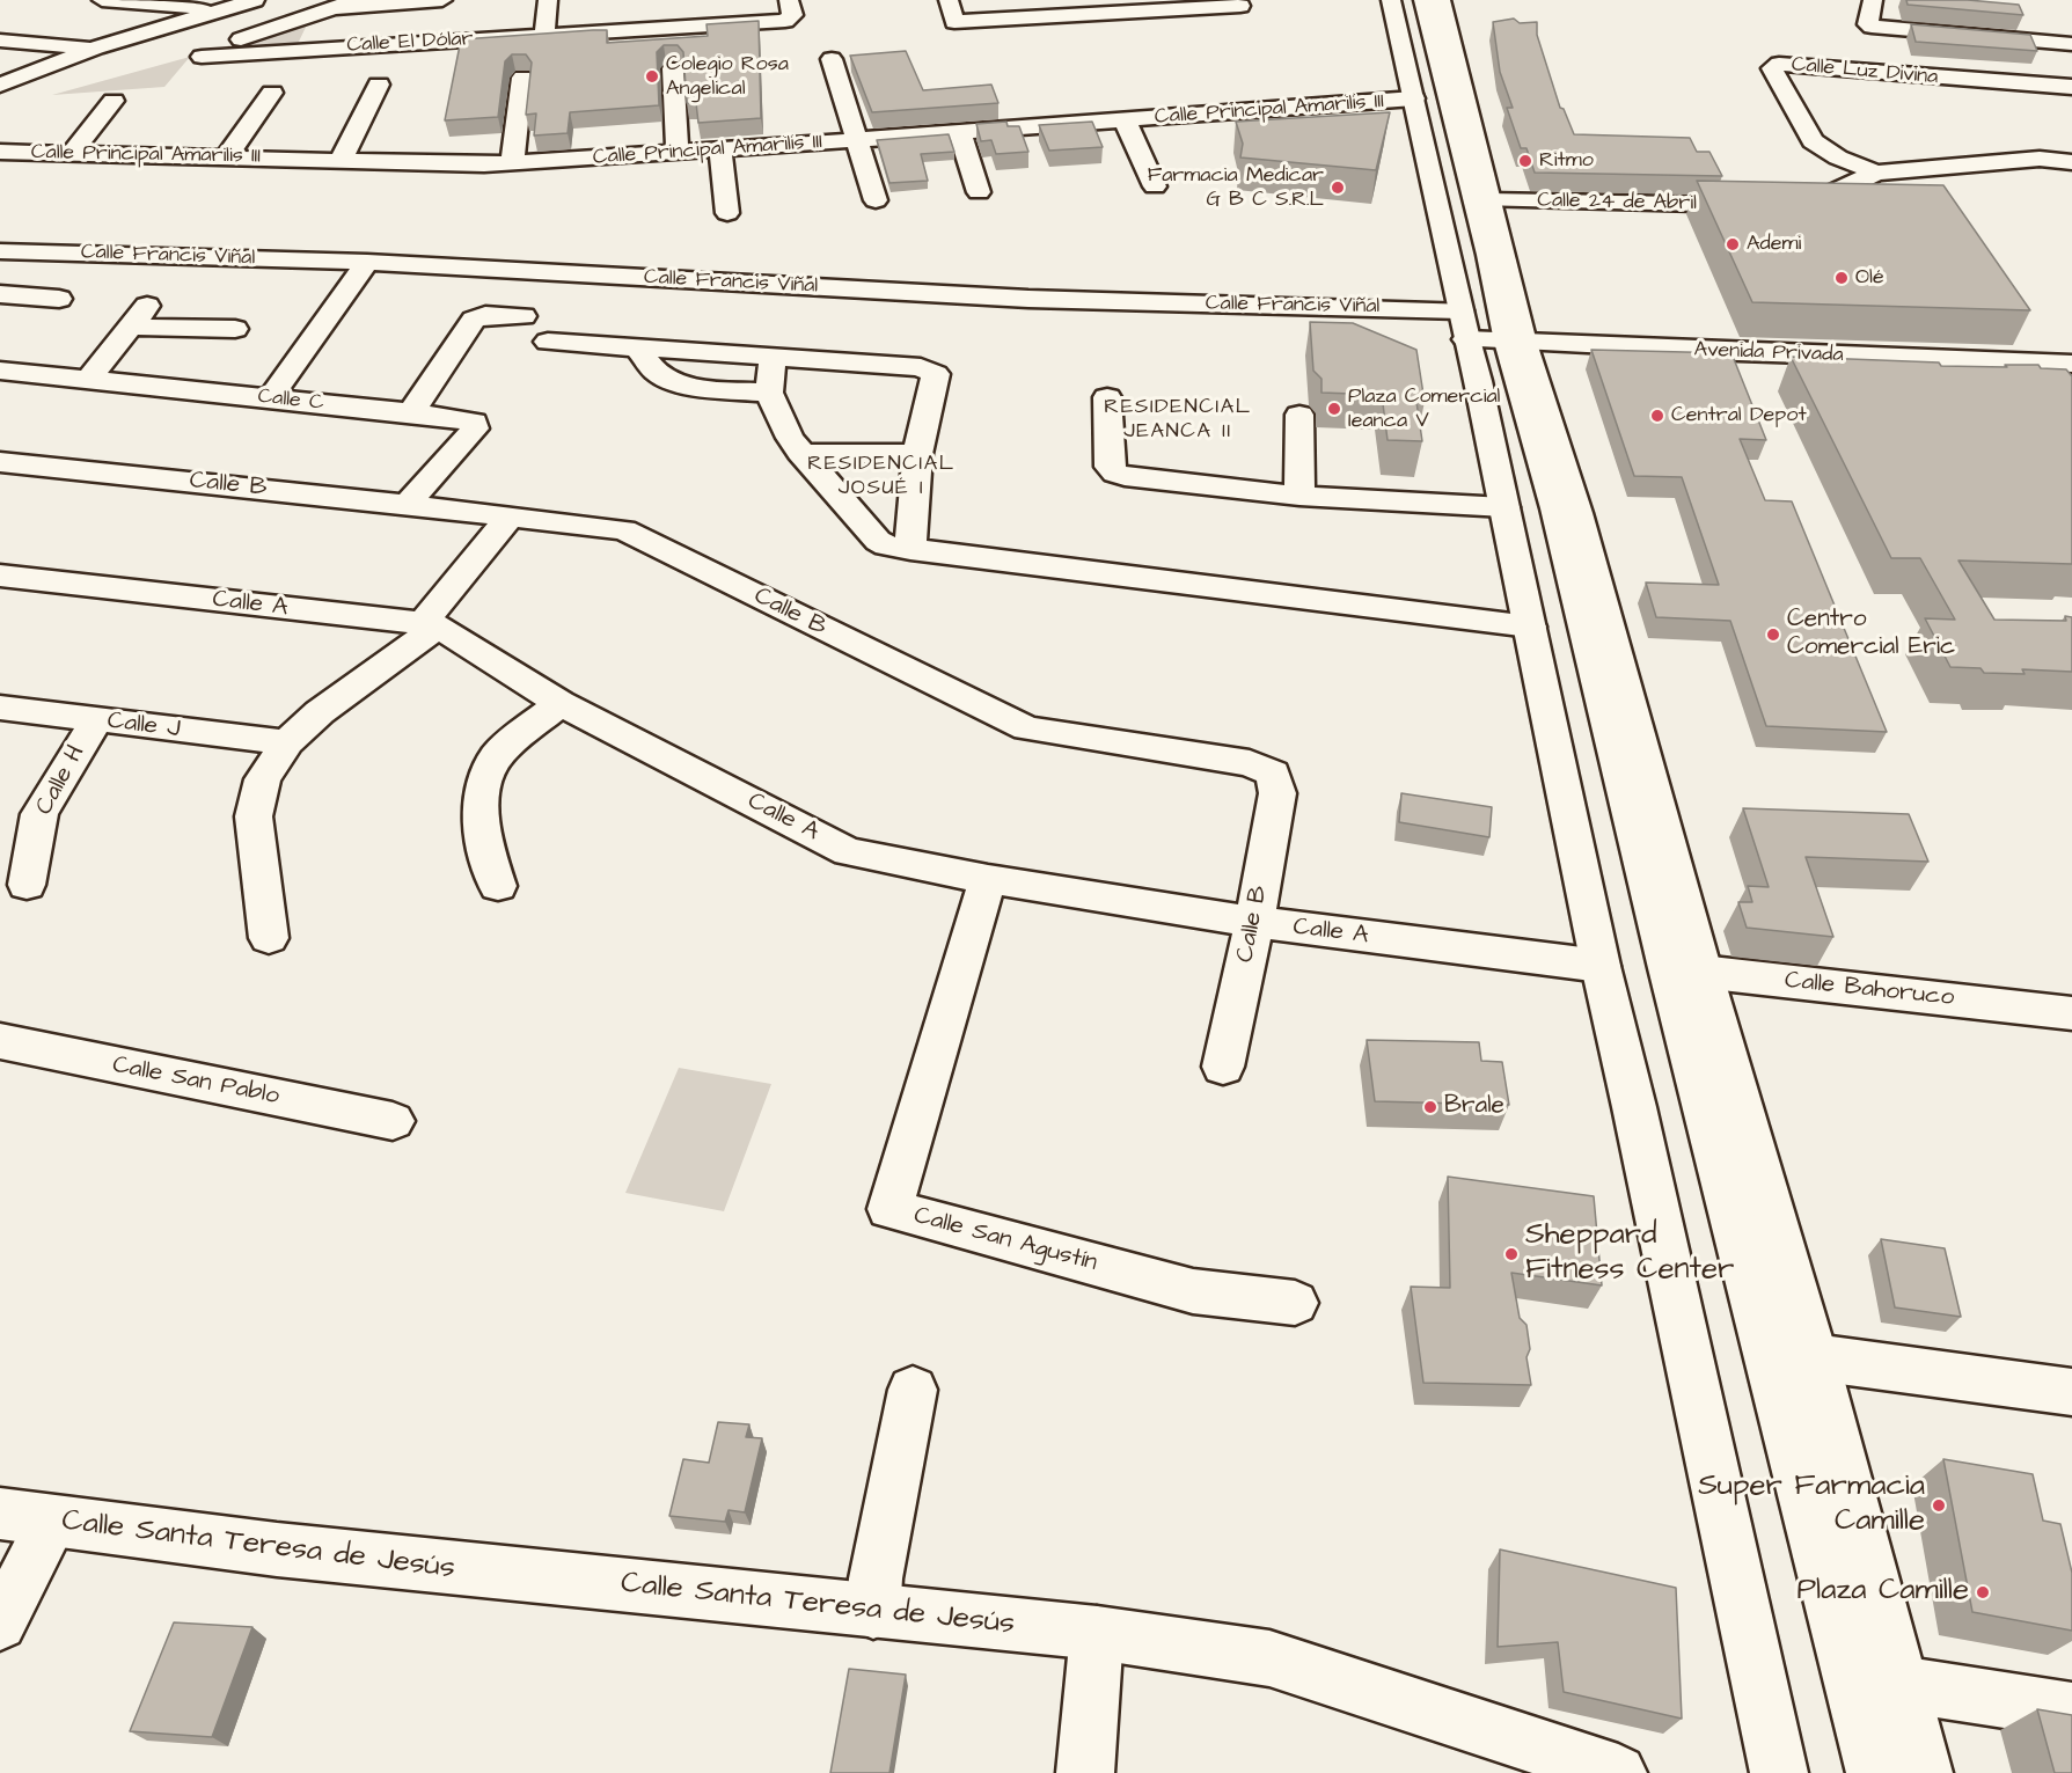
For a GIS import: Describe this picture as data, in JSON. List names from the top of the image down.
{
  "streets": {
    "street": [
      "Calle El Dólar",
      "Calle Luz Divina",
      "Calle Principal Amarilis III",
      "Calle 24 de Abril",
      "Calle Francis Viñal",
      "Avenida Privada",
      "Calle C",
      "Calle B",
      "Calle A",
      "Calle J",
      "Calle H",
      "Calle Bahoruco",
      "Calle San Pablo",
      "Calle San Agustín",
      "Calle Santa Teresa de Jesús"
    ]
  },
  "crossings": [
    ["Calle Francis Viñal", "Avenida Privada"],
    ["Calle C", "Calle B"],
    ["Calle B", "Calle A"],
    ["Calle A", "Calle San Agustín"],
    ["Calle J", "Calle H"]
  ],
  "districts": ["RESIDENCIAL JEANCA II", "RESIDENCIAL JOSUÉ I"],
  "places": [
    "Colegio Rosa Angelical",
    "Ritmo",
    "Farmacia Medicar G B C S.R.L",
    "Ademi",
    "Olé",
    "Plaza Comercial Ieanca V",
    "Central Depot",
    "Centro Comercial Eric",
    "Brale",
    "Sheppard Fitness Center",
    "Super Farmacia Camille",
    "Plaza Camille"
  ]
}
